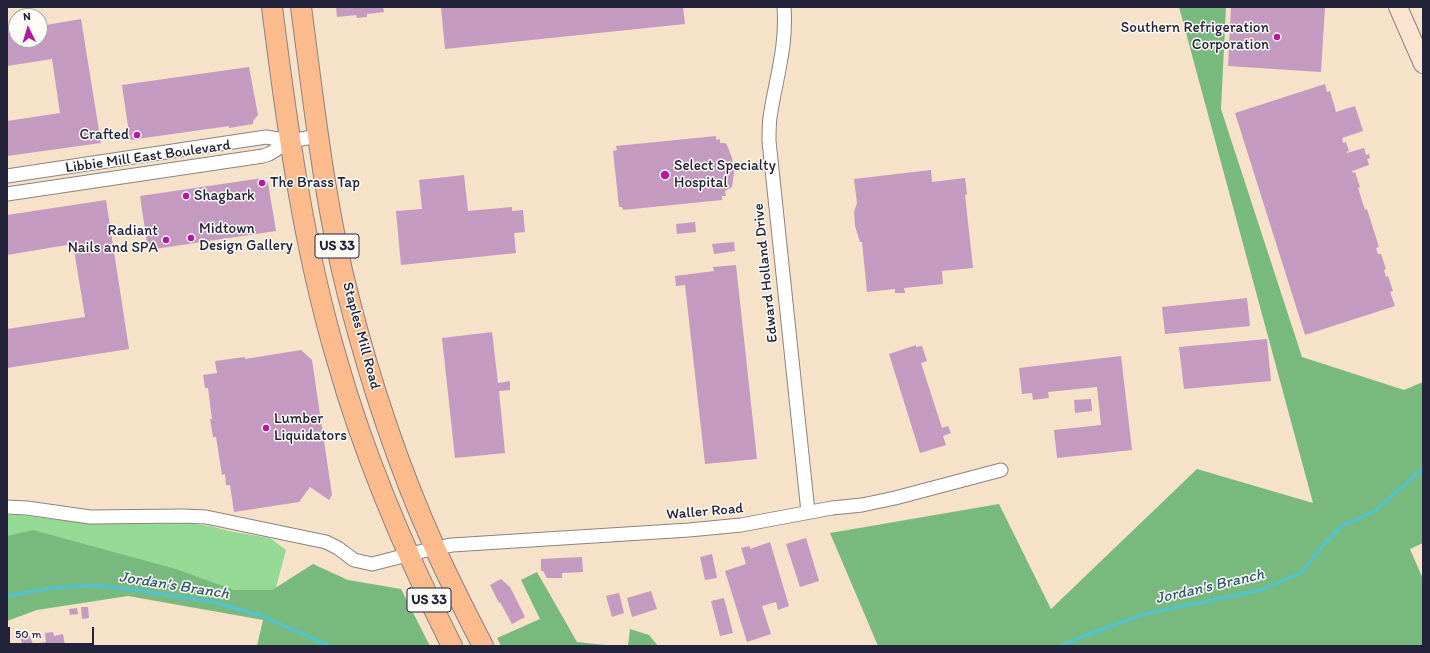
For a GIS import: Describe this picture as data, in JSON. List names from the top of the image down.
{
  "streets": {
    "main road": ["US 33", "Staples Mill Road"],
    "street": ["Libbie Mill East Boulevard", "Edward Holland Drive", "Waller Road"]
  },
  "crossings": [
    ["Libbie Mill East Boulevard", "Staples Mill Road"],
    ["Edward Holland Drive", "Waller Road"],
    ["Staples Mill Road", "Waller Road"]
  ],
  "water": ["Jordan's Branch"],
  "places": [
    "Southern Refrigeration Corporation",
    "Crafted",
    "Select Specialty Hospital",
    "The Brass Tap",
    "Shagbark",
    "Midtown Design Gallery",
    "Radiant Nails and SPA",
    "Lumber Liquidators"
  ],
  "scale_bar": "50 m",
  "north": "top"
}
